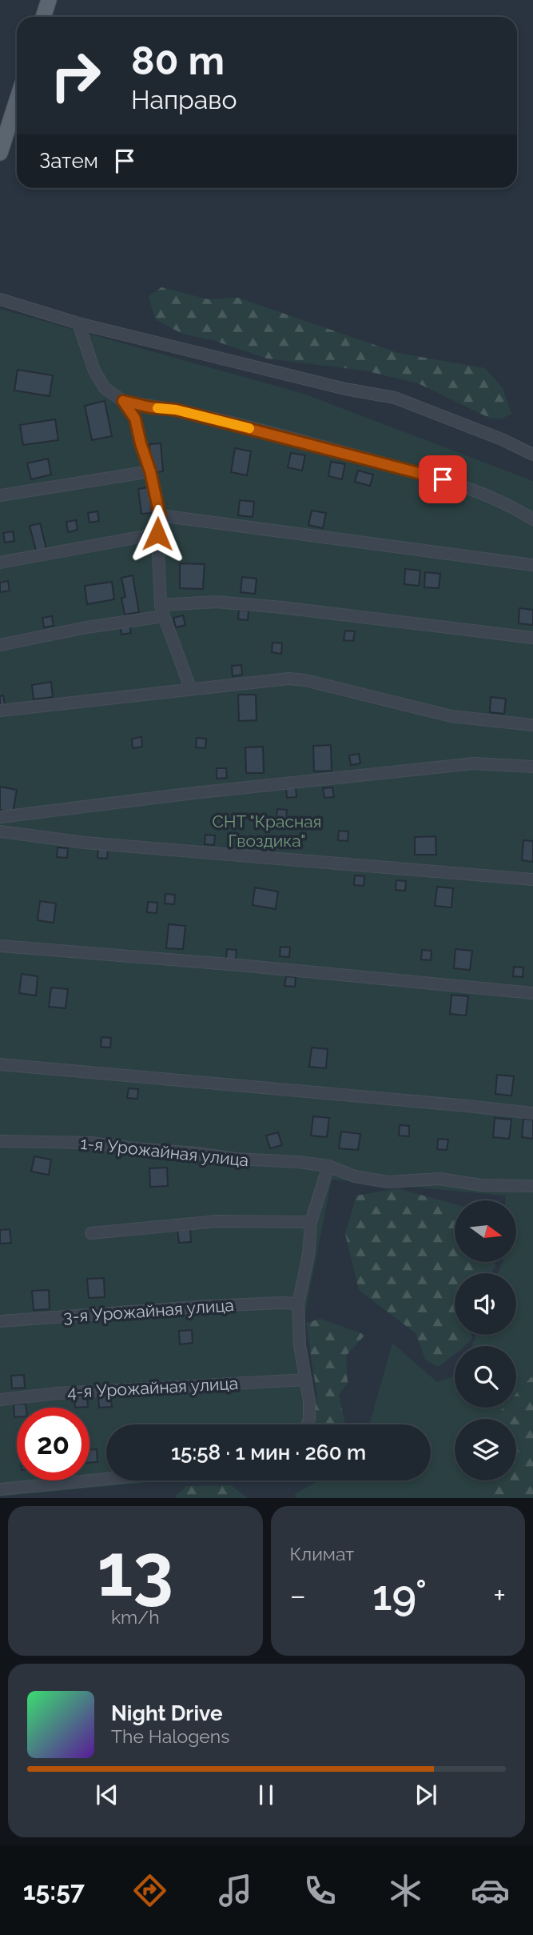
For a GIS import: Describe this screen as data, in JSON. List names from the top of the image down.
{
  "streets": {
    "street": ["1-я Урожайная улица", "3-я Урожайная улица", "4-я Урожайная улица"]
  },
  "parks": ["СНТ \"Красная Гвоздика\""],
  "north": "right",
  "page": {
    "turn": ["80 m", "Направо"],
    "then": "Затем",
    "limit": "20",
    "trip": "15:58 · 1 мин · 260 m",
    "tile": [
      ["13", "km/h"],
      "Климат"
    ],
    "heat": ["−", "19°", "+"],
    "song": ["Night Drive", "The Halogens"],
    "tabs": "15:57"
  }
}
